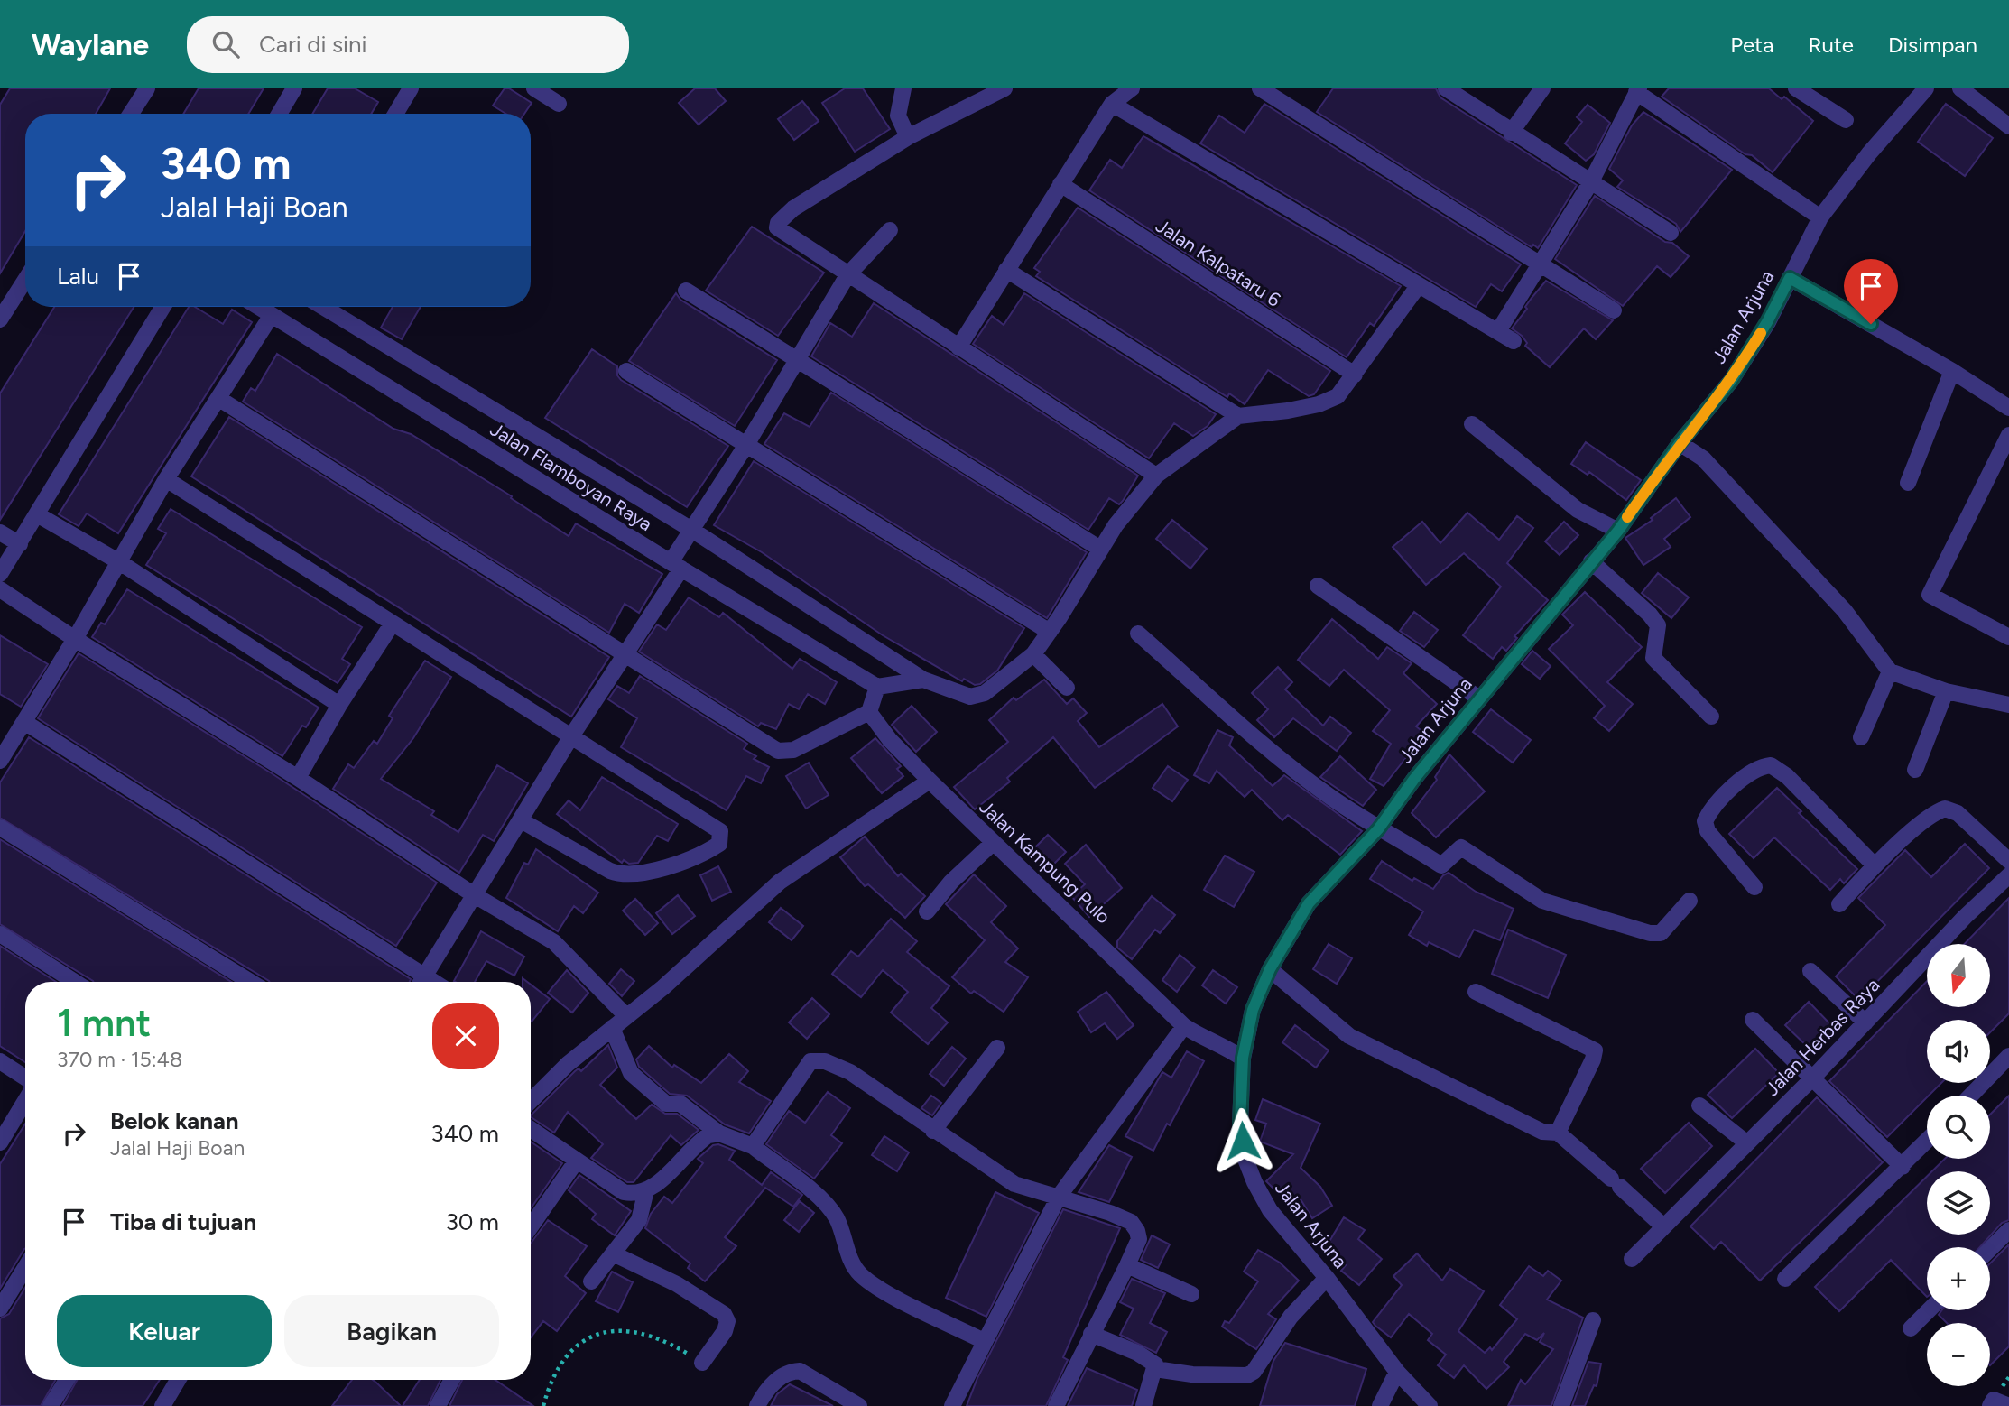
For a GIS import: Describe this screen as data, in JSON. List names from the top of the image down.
{
  "streets": {
    "street": [
      "Jalan Kalpataru 6",
      "Jalan Arjuna",
      "Jalan Flamboyan Raya",
      "Jalan Kampung Pulo",
      "Jalan Herbas Raya"
    ]
  },
  "crossings": [
    ["Jalan Arjuna", "Jalan Kampung Pulo"]
  ],
  "north": "bottom",
  "page": {
    "header": "Waylane",
    "search": "Cari di sini",
    "nav": ["Peta", "Rute", "Disimpan"],
    "turn": ["340 m", "Jalal Haji Boan"],
    "then": "Lalu",
    "map_buttons": ["+", "−"],
    "heading": ["1 mnt", "370 m · 15:48"],
    "list": [
      {
        "name": "Belok kanan",
        "note": "Jalal Haji Boan",
        "value": "340 m"
      },
      {
        "name": "Tiba di tujuan",
        "value": "30 m"
      }
    ],
    "buttons": ["Keluar", "Bagikan"]
  }
}
